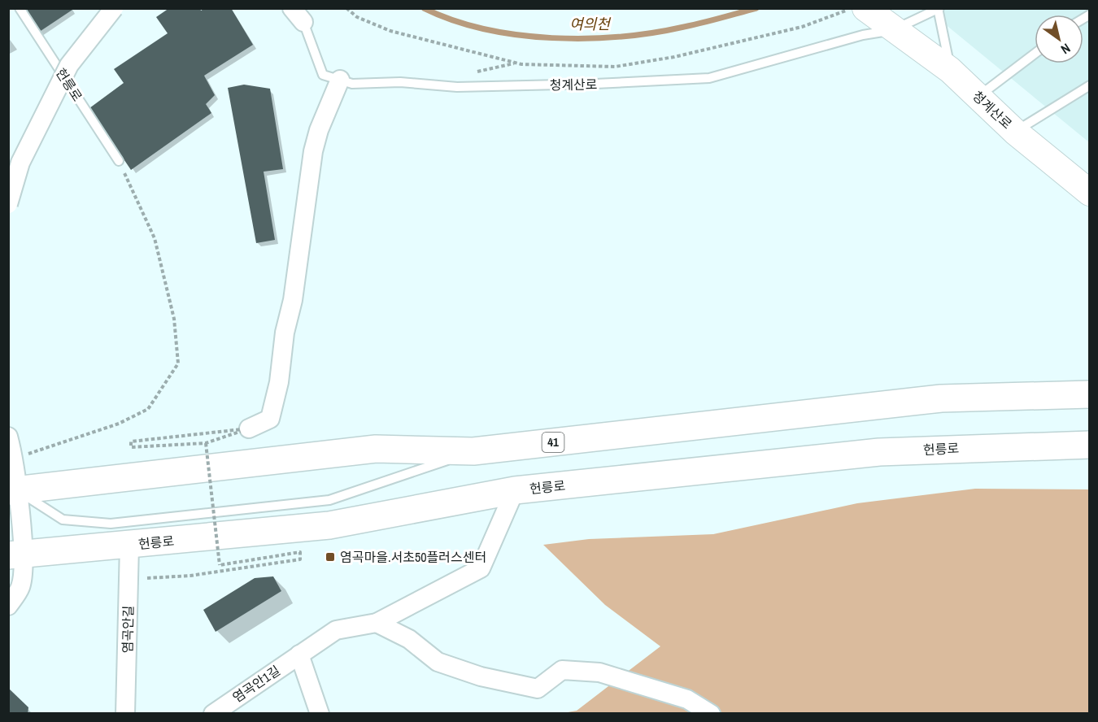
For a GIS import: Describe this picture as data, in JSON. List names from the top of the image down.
{
  "streets": {
    "main road": ["헌릉로", "청계산로", "41"],
    "street": ["염곡안길", "염곡안1길"]
  },
  "crossings": [
    ["헌릉로", "염곡안길"]
  ],
  "water": ["여의천"],
  "places": {
    "transit": ["염곡마을.서초50플러스센터"]
  },
  "north": "bottom right"
}
